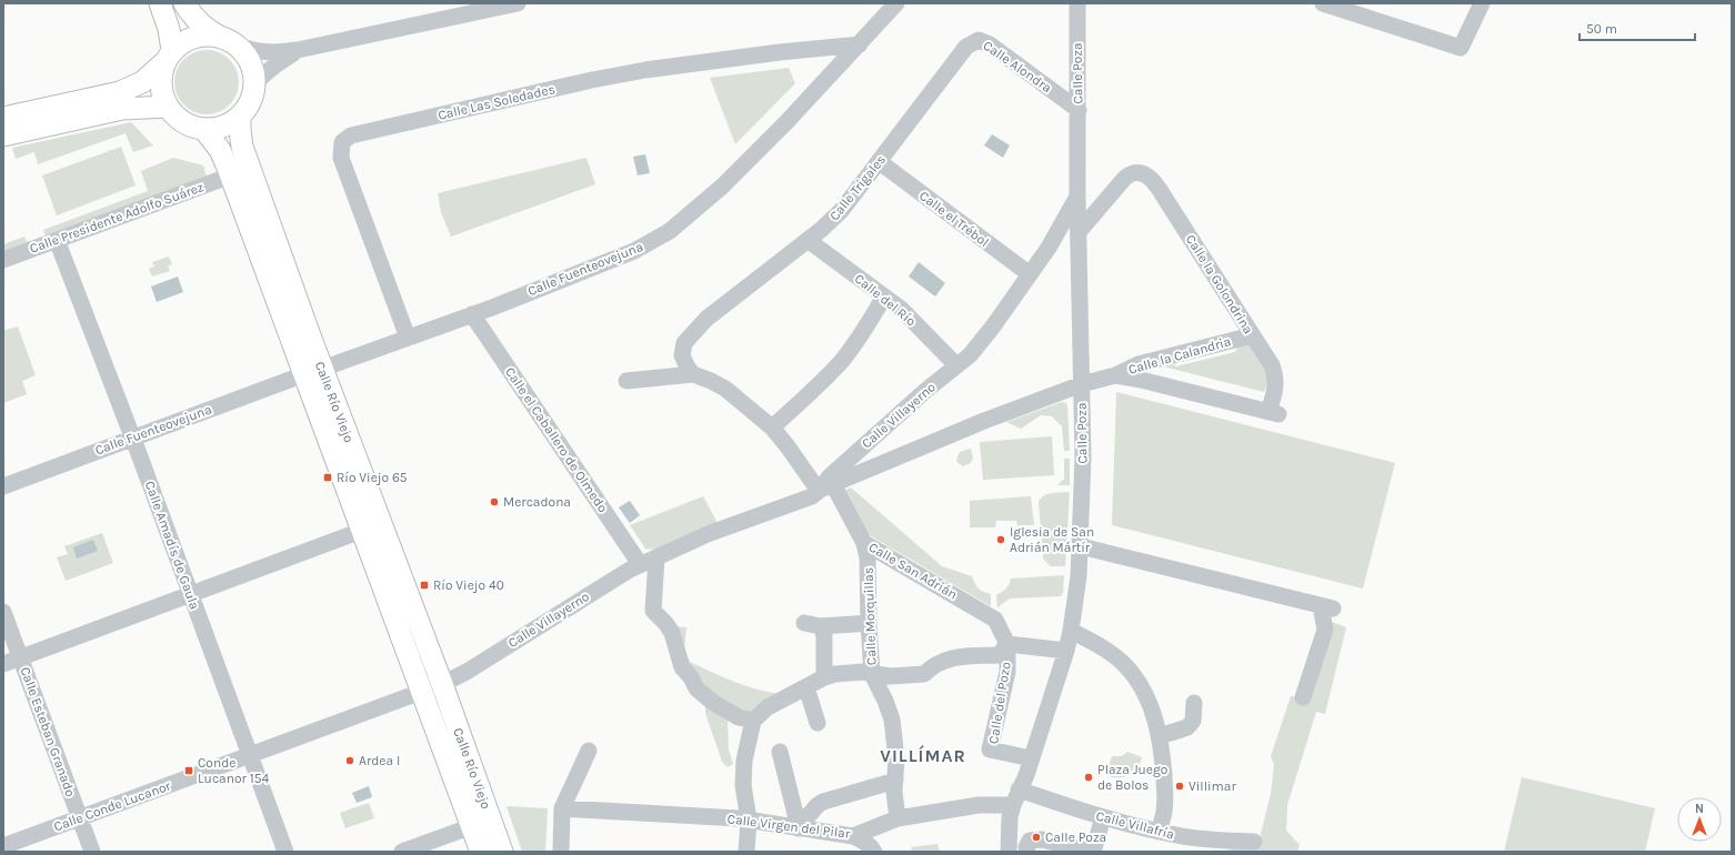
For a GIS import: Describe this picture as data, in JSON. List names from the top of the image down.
{
  "streets": {
    "main road": ["Calle Río Viejo"],
    "street": [
      "Calle Alondra",
      "Calle Poza",
      "Calle Las Soledades",
      "Calle Trigales",
      "Calle Presidente Adolfo Suárez",
      "Calle el Trébol",
      "Calle Fuenteovejuna",
      "Calle la Golondrina",
      "Calle del Río",
      "Calle la Calandria",
      "Calle Villayerno",
      "Calle el Caballero de Olmedo",
      "Calle Amadís de Gaula",
      "Calle San Adrián",
      "Calle Morquillas",
      "Calle del Pozo",
      "Calle Esteban Granado",
      "Calle Conde Lucanor",
      "Calle Villafría",
      "Calle Virgen del Pilar"
    ]
  },
  "crossings": [
    ["Calle Alondra", "Calle Poza"],
    ["Calle Alondra", "Calle Trigales"],
    ["Calle Poza", "Calle la Golondrina"],
    ["Calle Poza", "Calle la Calandria"],
    ["Calle Poza", "Calle Villayerno"],
    ["Calle Poza", "Calle del Pozo"],
    ["Calle Poza", "Calle Villafría"],
    ["Calle Poza", "Calle Virgen del Pilar"],
    ["Calle Las Soledades", "Calle Fuenteovejuna"],
    ["Calle Trigales", "Calle el Trébol"],
    ["Calle Trigales", "Calle del Río"],
    ["Calle Trigales", "Calle San Adrián"],
    ["Calle Presidente Adolfo Suárez", "Calle Río Viejo"],
    ["Calle Presidente Adolfo Suárez", "Calle Amadís de Gaula"],
    ["Calle el Trébol", "Calle Villayerno"],
    ["Calle Fuenteovejuna", "Calle Río Viejo"],
    ["Calle Fuenteovejuna", "Calle el Caballero de Olmedo"],
    ["Calle Fuenteovejuna", "Calle Amadís de Gaula"],
    ["Calle la Golondrina", "Calle la Calandria"],
    ["Calle del Río", "Calle Villayerno"],
    ["Calle la Calandria", "Calle Villayerno"],
    ["Calle la Calandria", "Calle San Adrián"],
    ["Calle Río Viejo", "Calle Villayerno"],
    ["Calle Río Viejo", "Calle Conde Lucanor"],
    ["Calle Villayerno", "Calle el Caballero de Olmedo"],
    ["Calle Villayerno", "Calle San Adrián"],
    ["Calle Amadís de Gaula", "Calle Conde Lucanor"],
    ["Calle San Adrián", "Calle Morquillas"],
    ["Calle San Adrián", "Calle del Pozo"],
    ["Calle Morquillas", "Calle Virgen del Pilar"],
    ["Calle Esteban Granado", "Calle Conde Lucanor"],
    ["Calle Villafría", "Calle Virgen del Pilar"]
  ],
  "districts": ["VILLÍMAR"],
  "places": {
    "transit": ["Río Viejo 65", "Río Viejo 40", "Conde Lucanor 154"],
    "other": [
      "Mercadona",
      "Iglesia de San Adrián Mártír",
      "Ardea I",
      "Plaza Juego de Bolos",
      "Villimar",
      "Calle Poza"
    ]
  },
  "scale_bar": "50 m",
  "north": "top"
}
